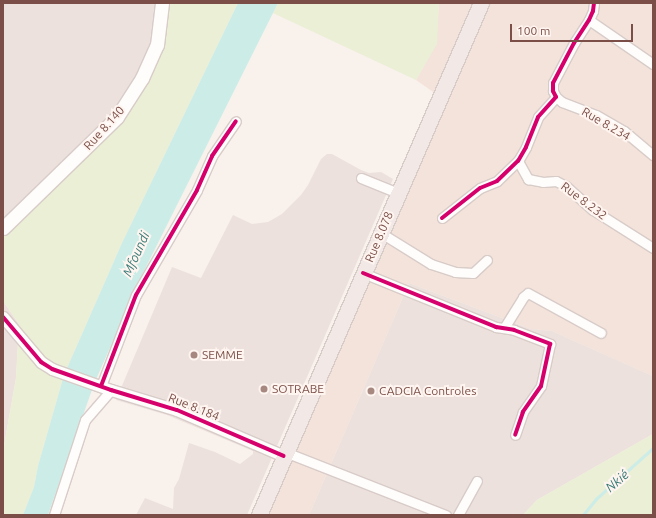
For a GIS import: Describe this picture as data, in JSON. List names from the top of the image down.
{
  "streets": {
    "highway": ["Rue 8.078"],
    "main road": ["Rue 8.140"],
    "street": ["Rue 8.234", "Rue 8.232", "Rue 8.184"]
  },
  "crossings": [
    ["Rue 8.078", "Rue 8.184"]
  ],
  "water": ["Mfoundi", "Nkié"],
  "places": ["SEMME", "SOTRABE", "CADCIA Controles"],
  "scale_bar": "100 m"
}
